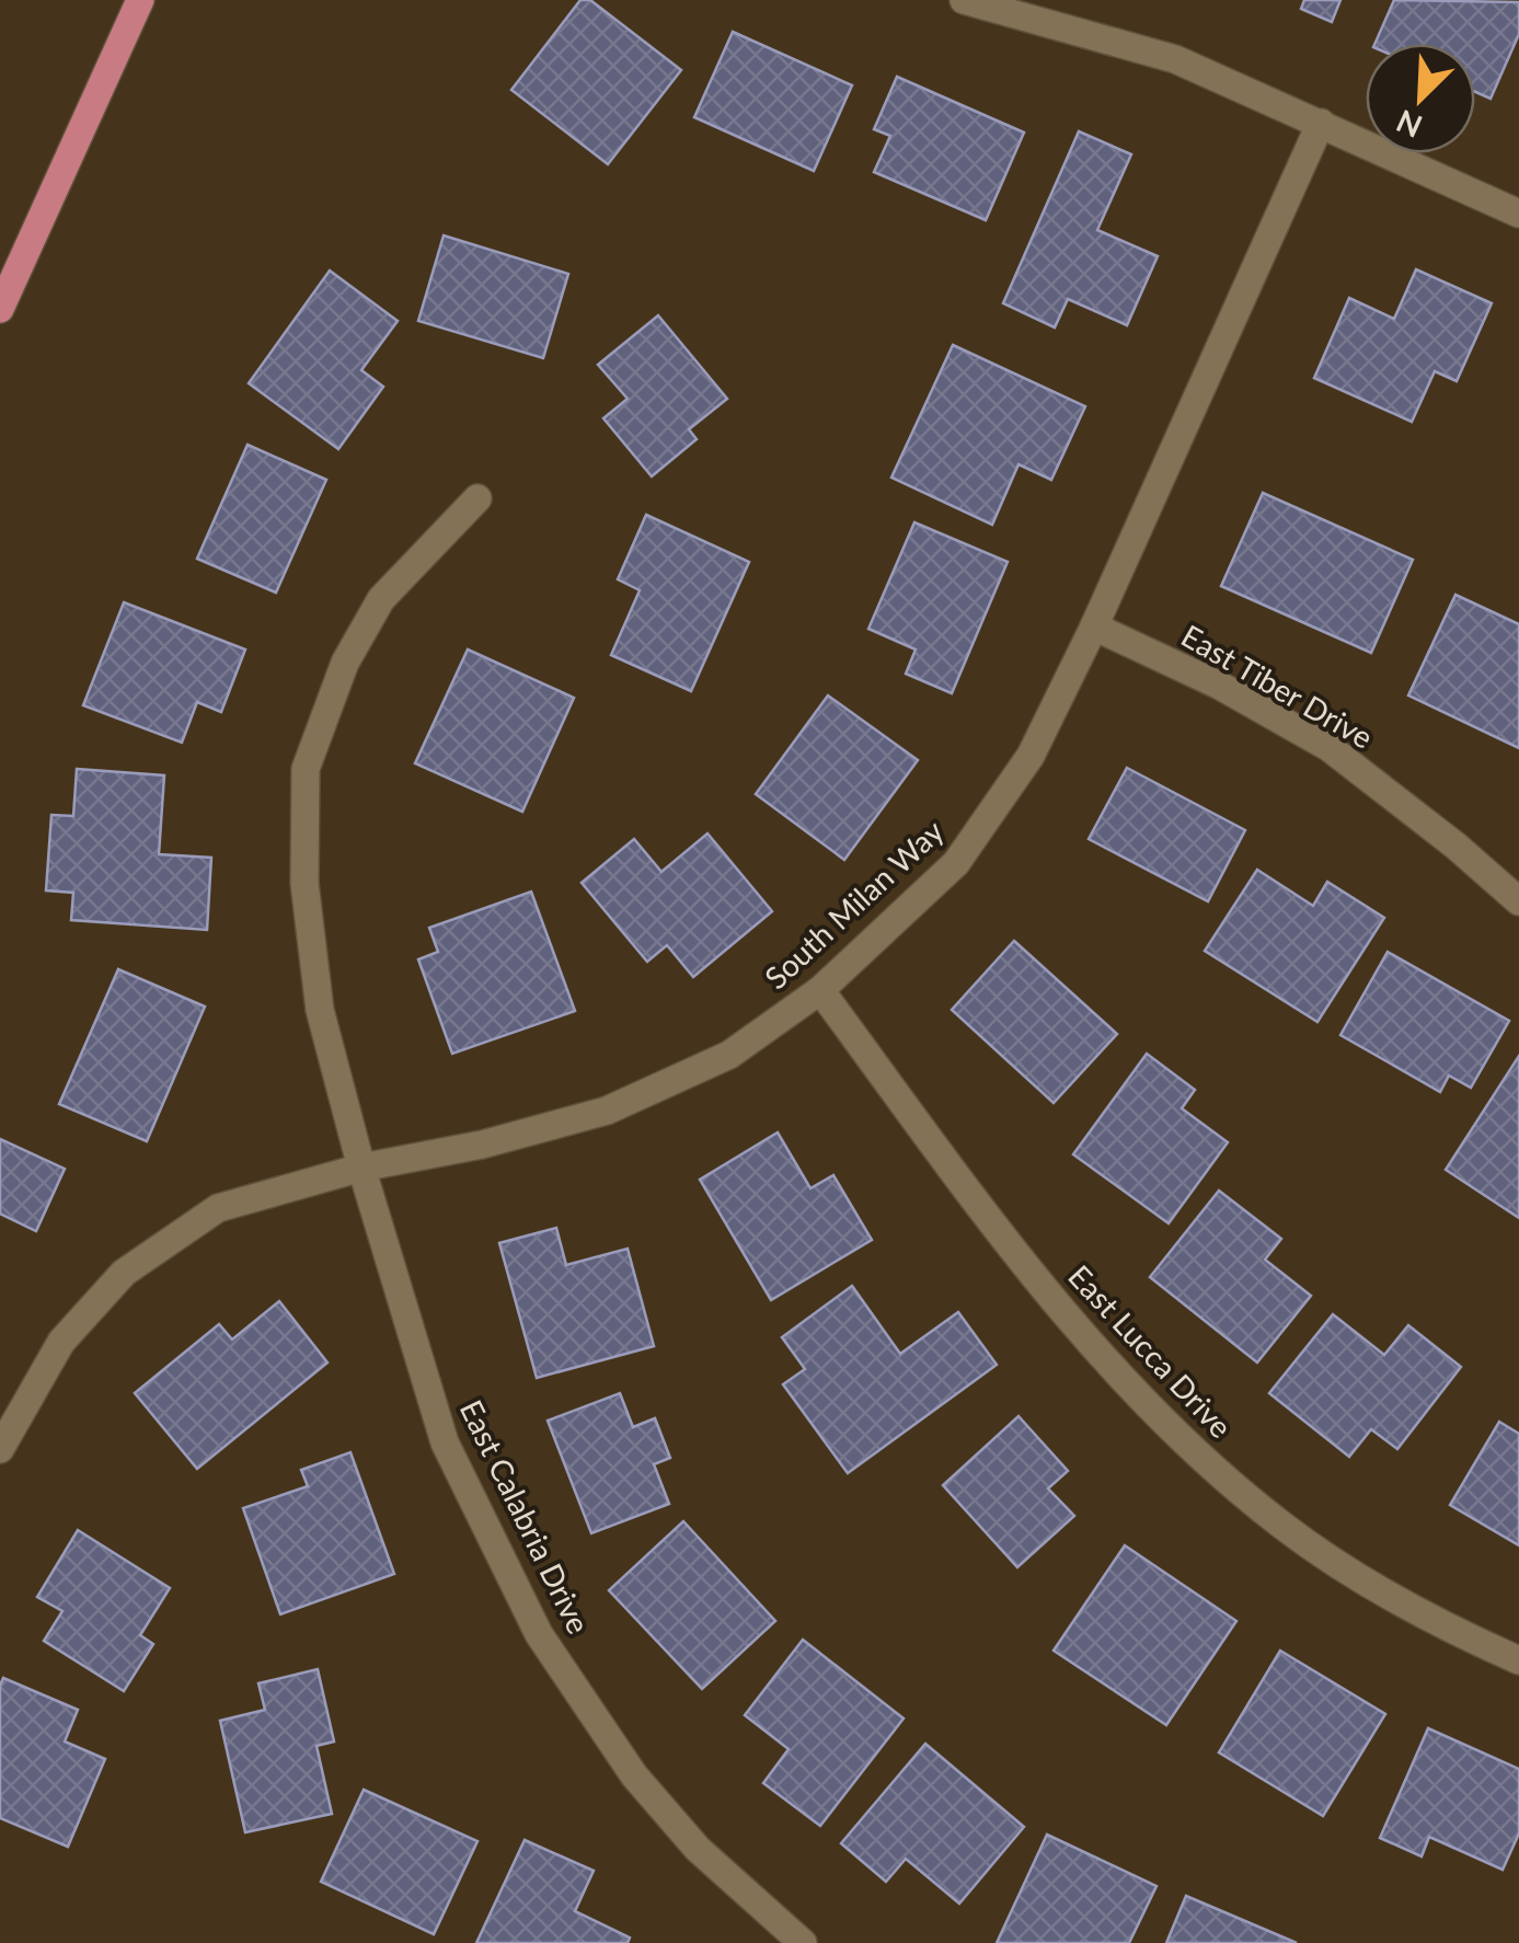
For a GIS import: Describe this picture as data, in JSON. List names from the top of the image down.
{
  "streets": {
    "street": [
      "East Tiber Drive",
      "South Milan Way",
      "East Lucca Drive",
      "East Calabria Drive"
    ]
  },
  "crossings": [
    ["East Tiber Drive", "South Milan Way"],
    ["South Milan Way", "East Lucca Drive"],
    ["South Milan Way", "East Calabria Drive"]
  ],
  "north": "bottom left"
}
